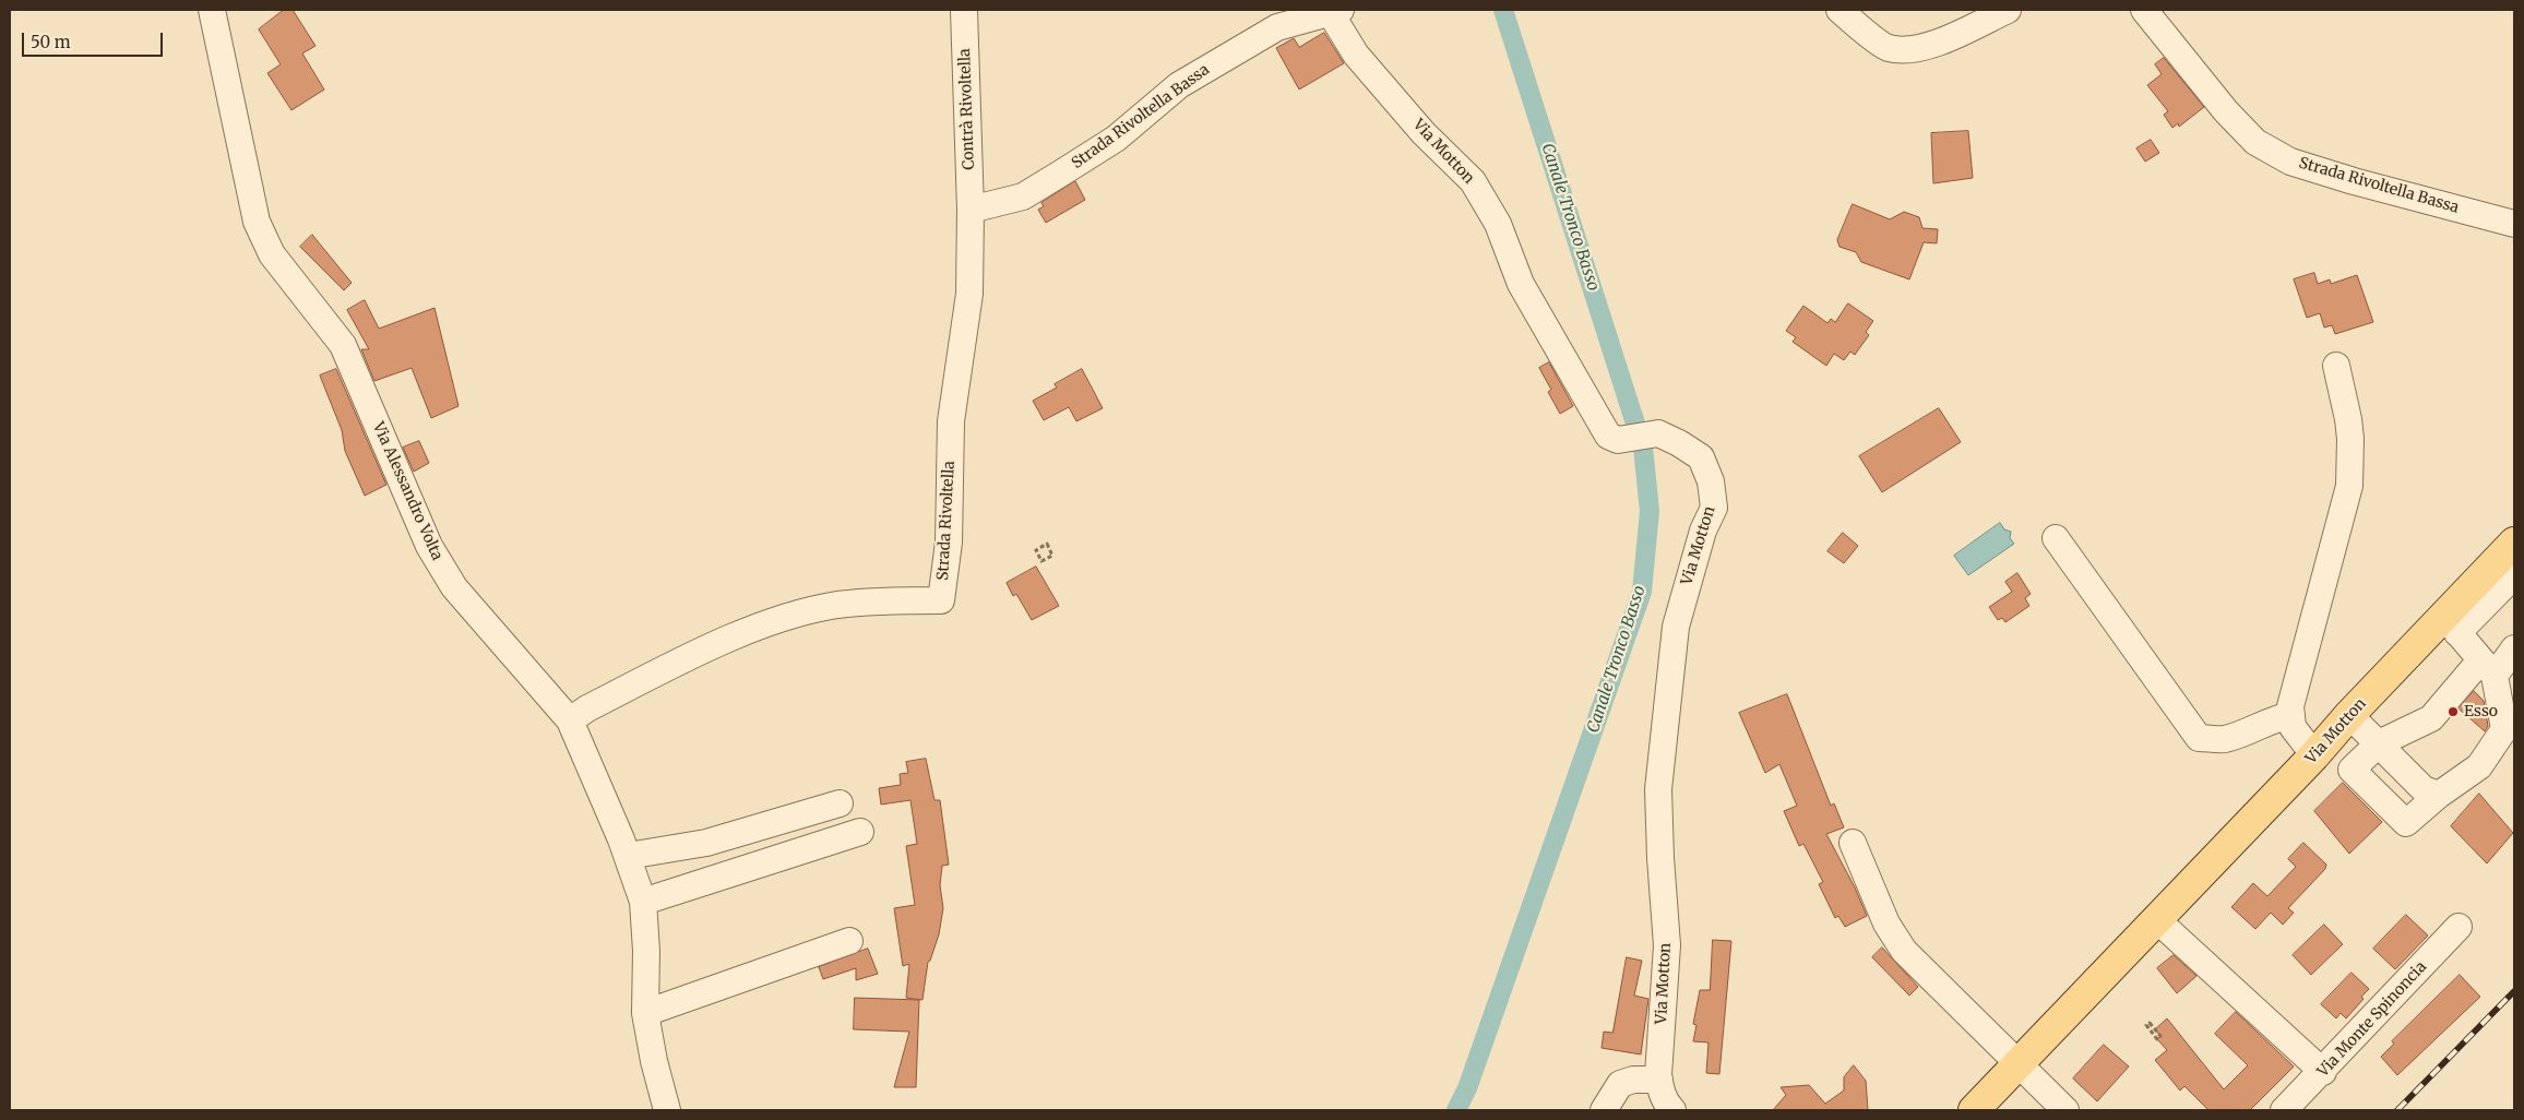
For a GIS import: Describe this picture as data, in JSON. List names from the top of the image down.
{
  "streets": {
    "main road": ["Via Motton"],
    "street": [
      "Contrà Rivoltella",
      "Strada Rivoltella Bassa",
      "Via Alessandro Volta",
      "Strada Rivoltella",
      "Via Monte Spinoncia"
    ]
  },
  "crossings": [
    ["Contrà Rivoltella", "Strada Rivoltella Bassa"],
    ["Contrà Rivoltella", "Strada Rivoltella"],
    ["Strada Rivoltella Bassa", "Via Motton"],
    ["Strada Rivoltella Bassa", "Strada Rivoltella"],
    ["Via Alessandro Volta", "Strada Rivoltella"]
  ],
  "water": ["Canale Tronco Basso"],
  "places": ["Esso"],
  "scale_bar": "50 m"
}
